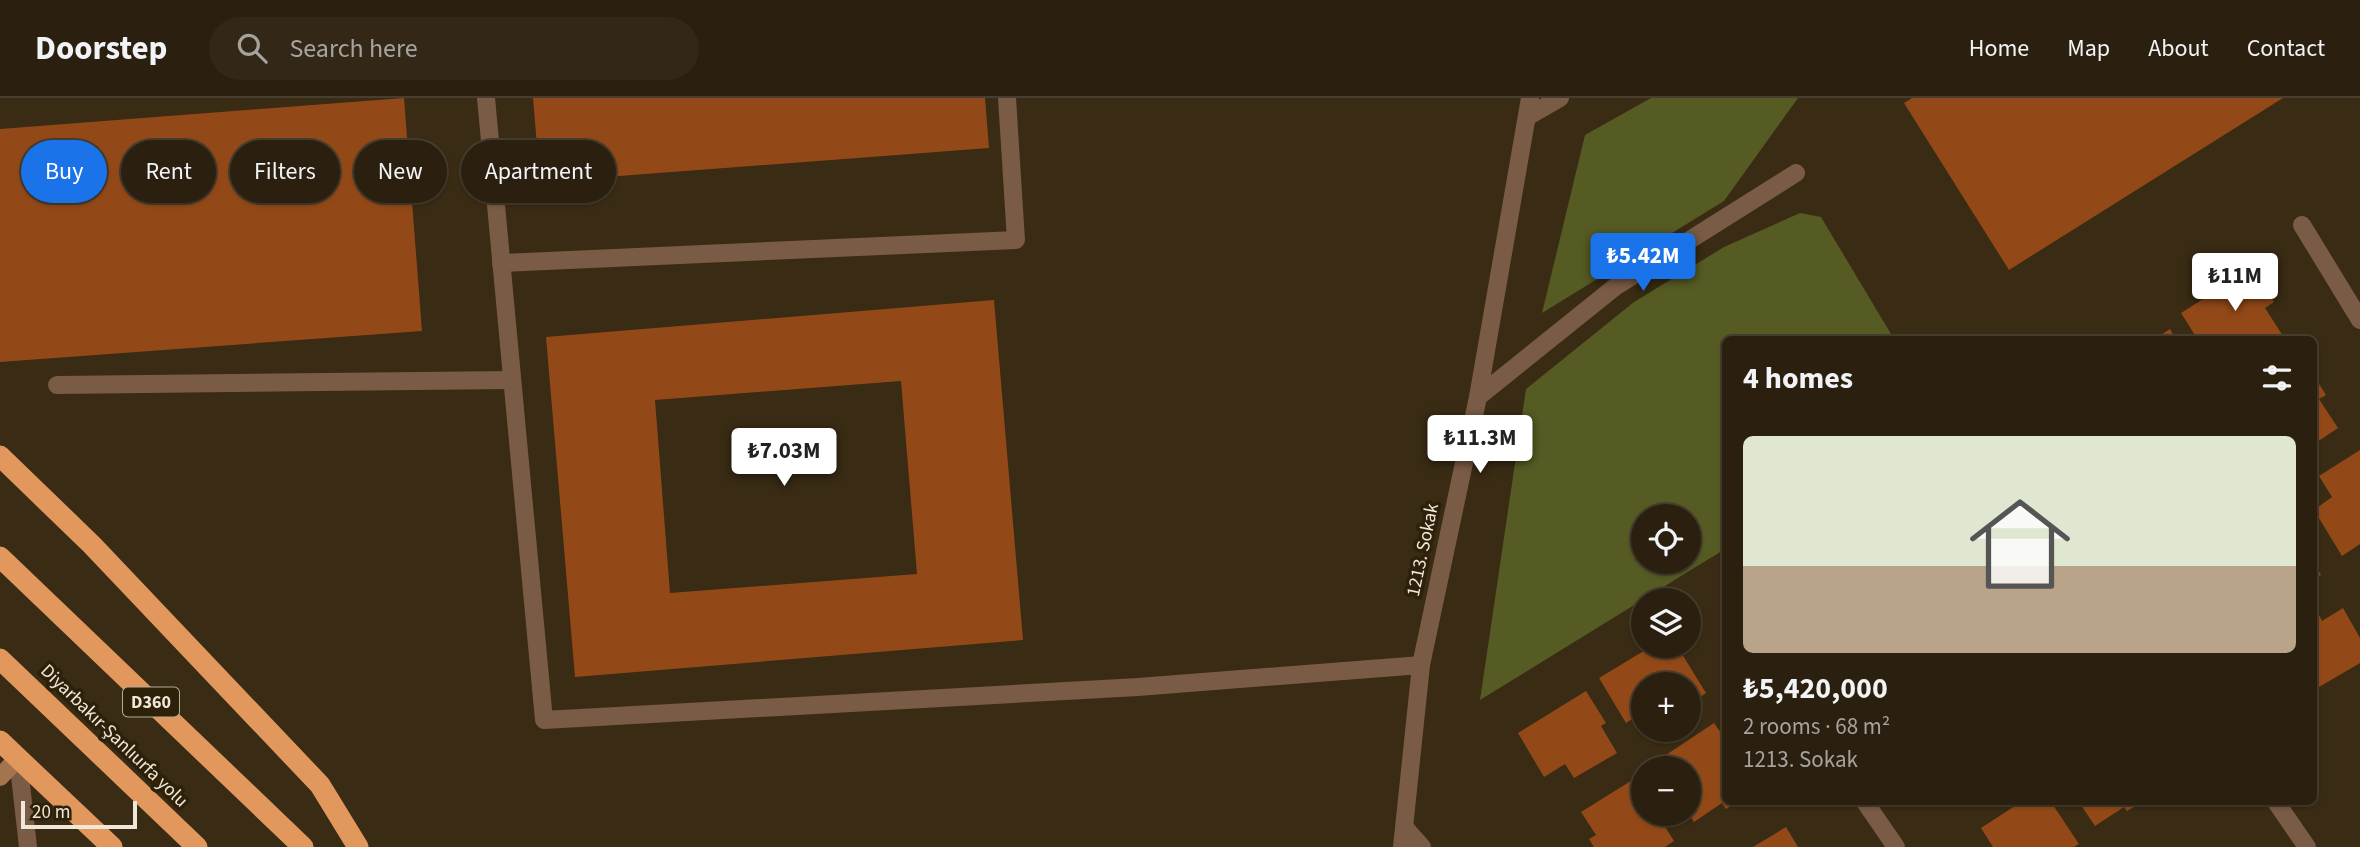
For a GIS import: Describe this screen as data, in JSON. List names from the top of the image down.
{
  "streets": {
    "highway": ["D360", "Diyarbakır-Şanlıurfa yolu"],
    "street": ["1213. Sokak"]
  },
  "scale_bar": "20 m",
  "page": {
    "header": "Doorstep",
    "search": "Search here",
    "nav": [
      "Home",
      "Map",
      "About",
      "Contact"
    ],
    "chip": [
      "Buy",
      "Rent",
      "Filters",
      "New",
      "Apartment"
    ],
    "price": [
      "₺5.42M",
      "₺11M",
      "₺11.3M",
      "₺7.03M"
    ],
    "heading": "4 homes",
    "list": [
      {
        "name": "₺5,420,000",
        "note": "2 rooms · 68 m² · 1213. Sokak"
      }
    ],
    "map_buttons": ["+", "−"],
    "scale": "20 m"
  }
}
